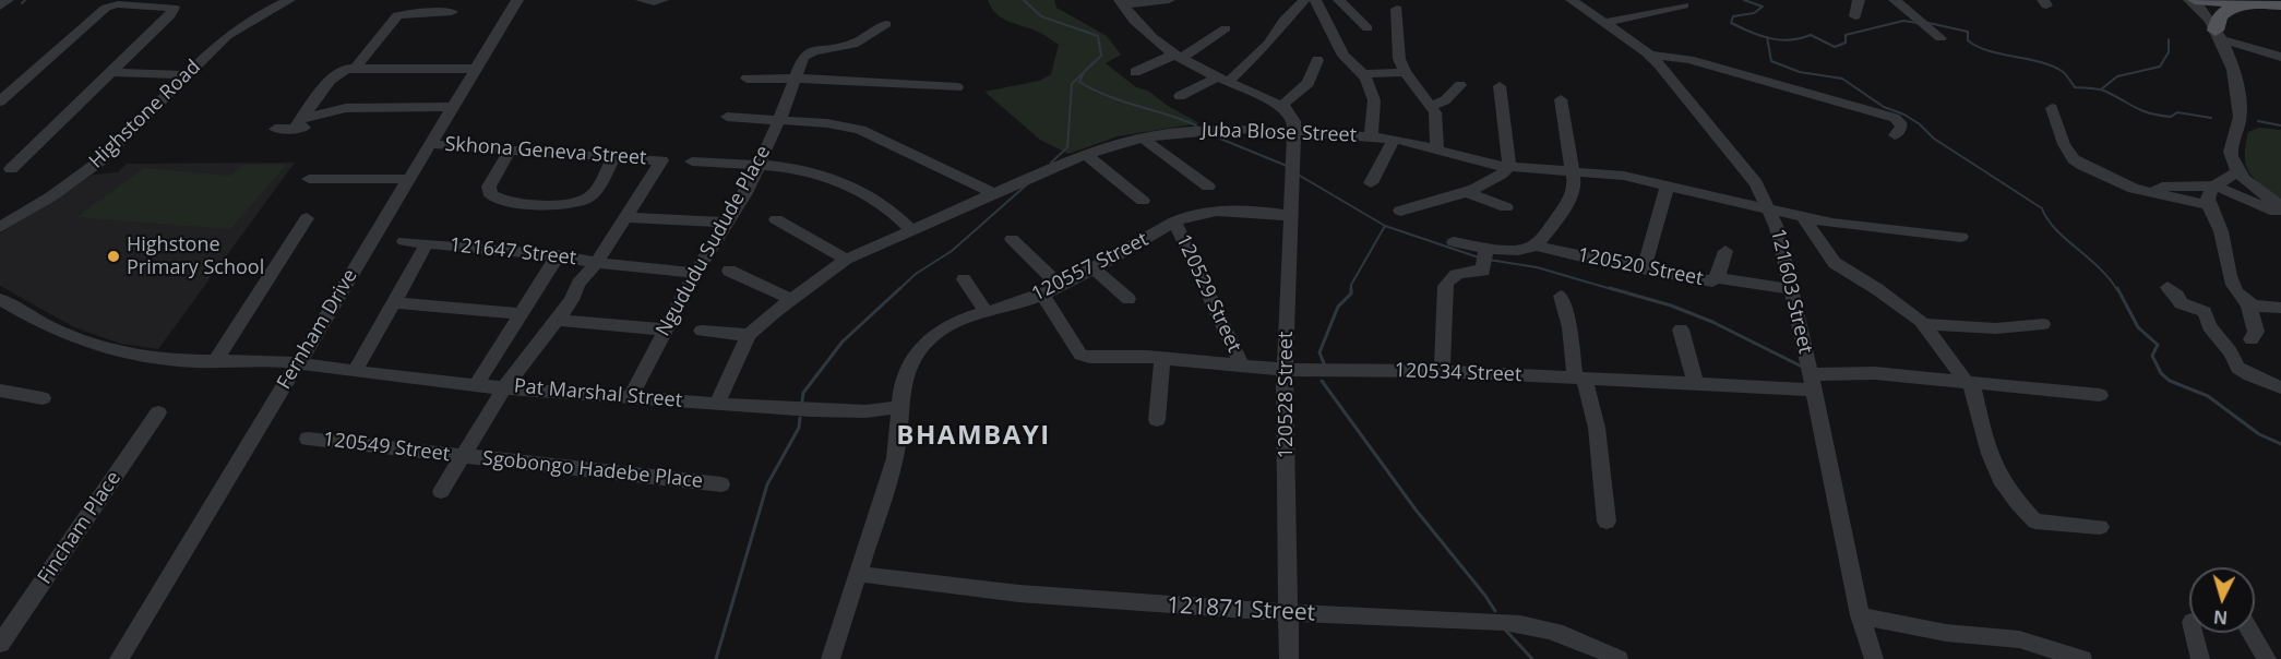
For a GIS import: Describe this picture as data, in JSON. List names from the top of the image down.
{
  "streets": {
    "street": [
      "Highstone Road",
      "Juba Blose Street",
      "Skhona Geneva Street",
      "Ngududu Sudude Place",
      "121647 Street",
      "120557 Street",
      "120520 Street",
      "121603 Street",
      "120529 Street",
      "Fernham Drive",
      "120534 Street",
      "Pat Marshal Street",
      "120528 Street",
      "120549 Street",
      "Sgobongo Hadebe Place",
      "Fincham Place",
      "121871 Street"
    ]
  },
  "crossings": [
    ["Juba Blose Street", "121603 Street"],
    ["Juba Blose Street", "Pat Marshal Street"],
    ["Juba Blose Street", "120528 Street"],
    ["Skhona Geneva Street", "Fernham Drive"],
    ["Ngududu Sudude Place", "121647 Street"],
    ["Ngududu Sudude Place", "Pat Marshal Street"],
    ["121647 Street", "Pat Marshal Street"],
    ["120557 Street", "120529 Street"],
    ["120557 Street", "120534 Street"],
    ["120557 Street", "Pat Marshal Street"],
    ["120557 Street", "120528 Street"],
    ["120557 Street", "121871 Street"],
    ["121603 Street", "120534 Street"],
    ["120529 Street", "120534 Street"],
    ["Fernham Drive", "Pat Marshal Street"],
    ["120534 Street", "120528 Street"],
    ["120528 Street", "121871 Street"],
    ["120549 Street", "Sgobongo Hadebe Place"]
  ],
  "districts": ["BHAMBAYI"],
  "places": ["Highstone Primary School"],
  "north": "bottom"
}
